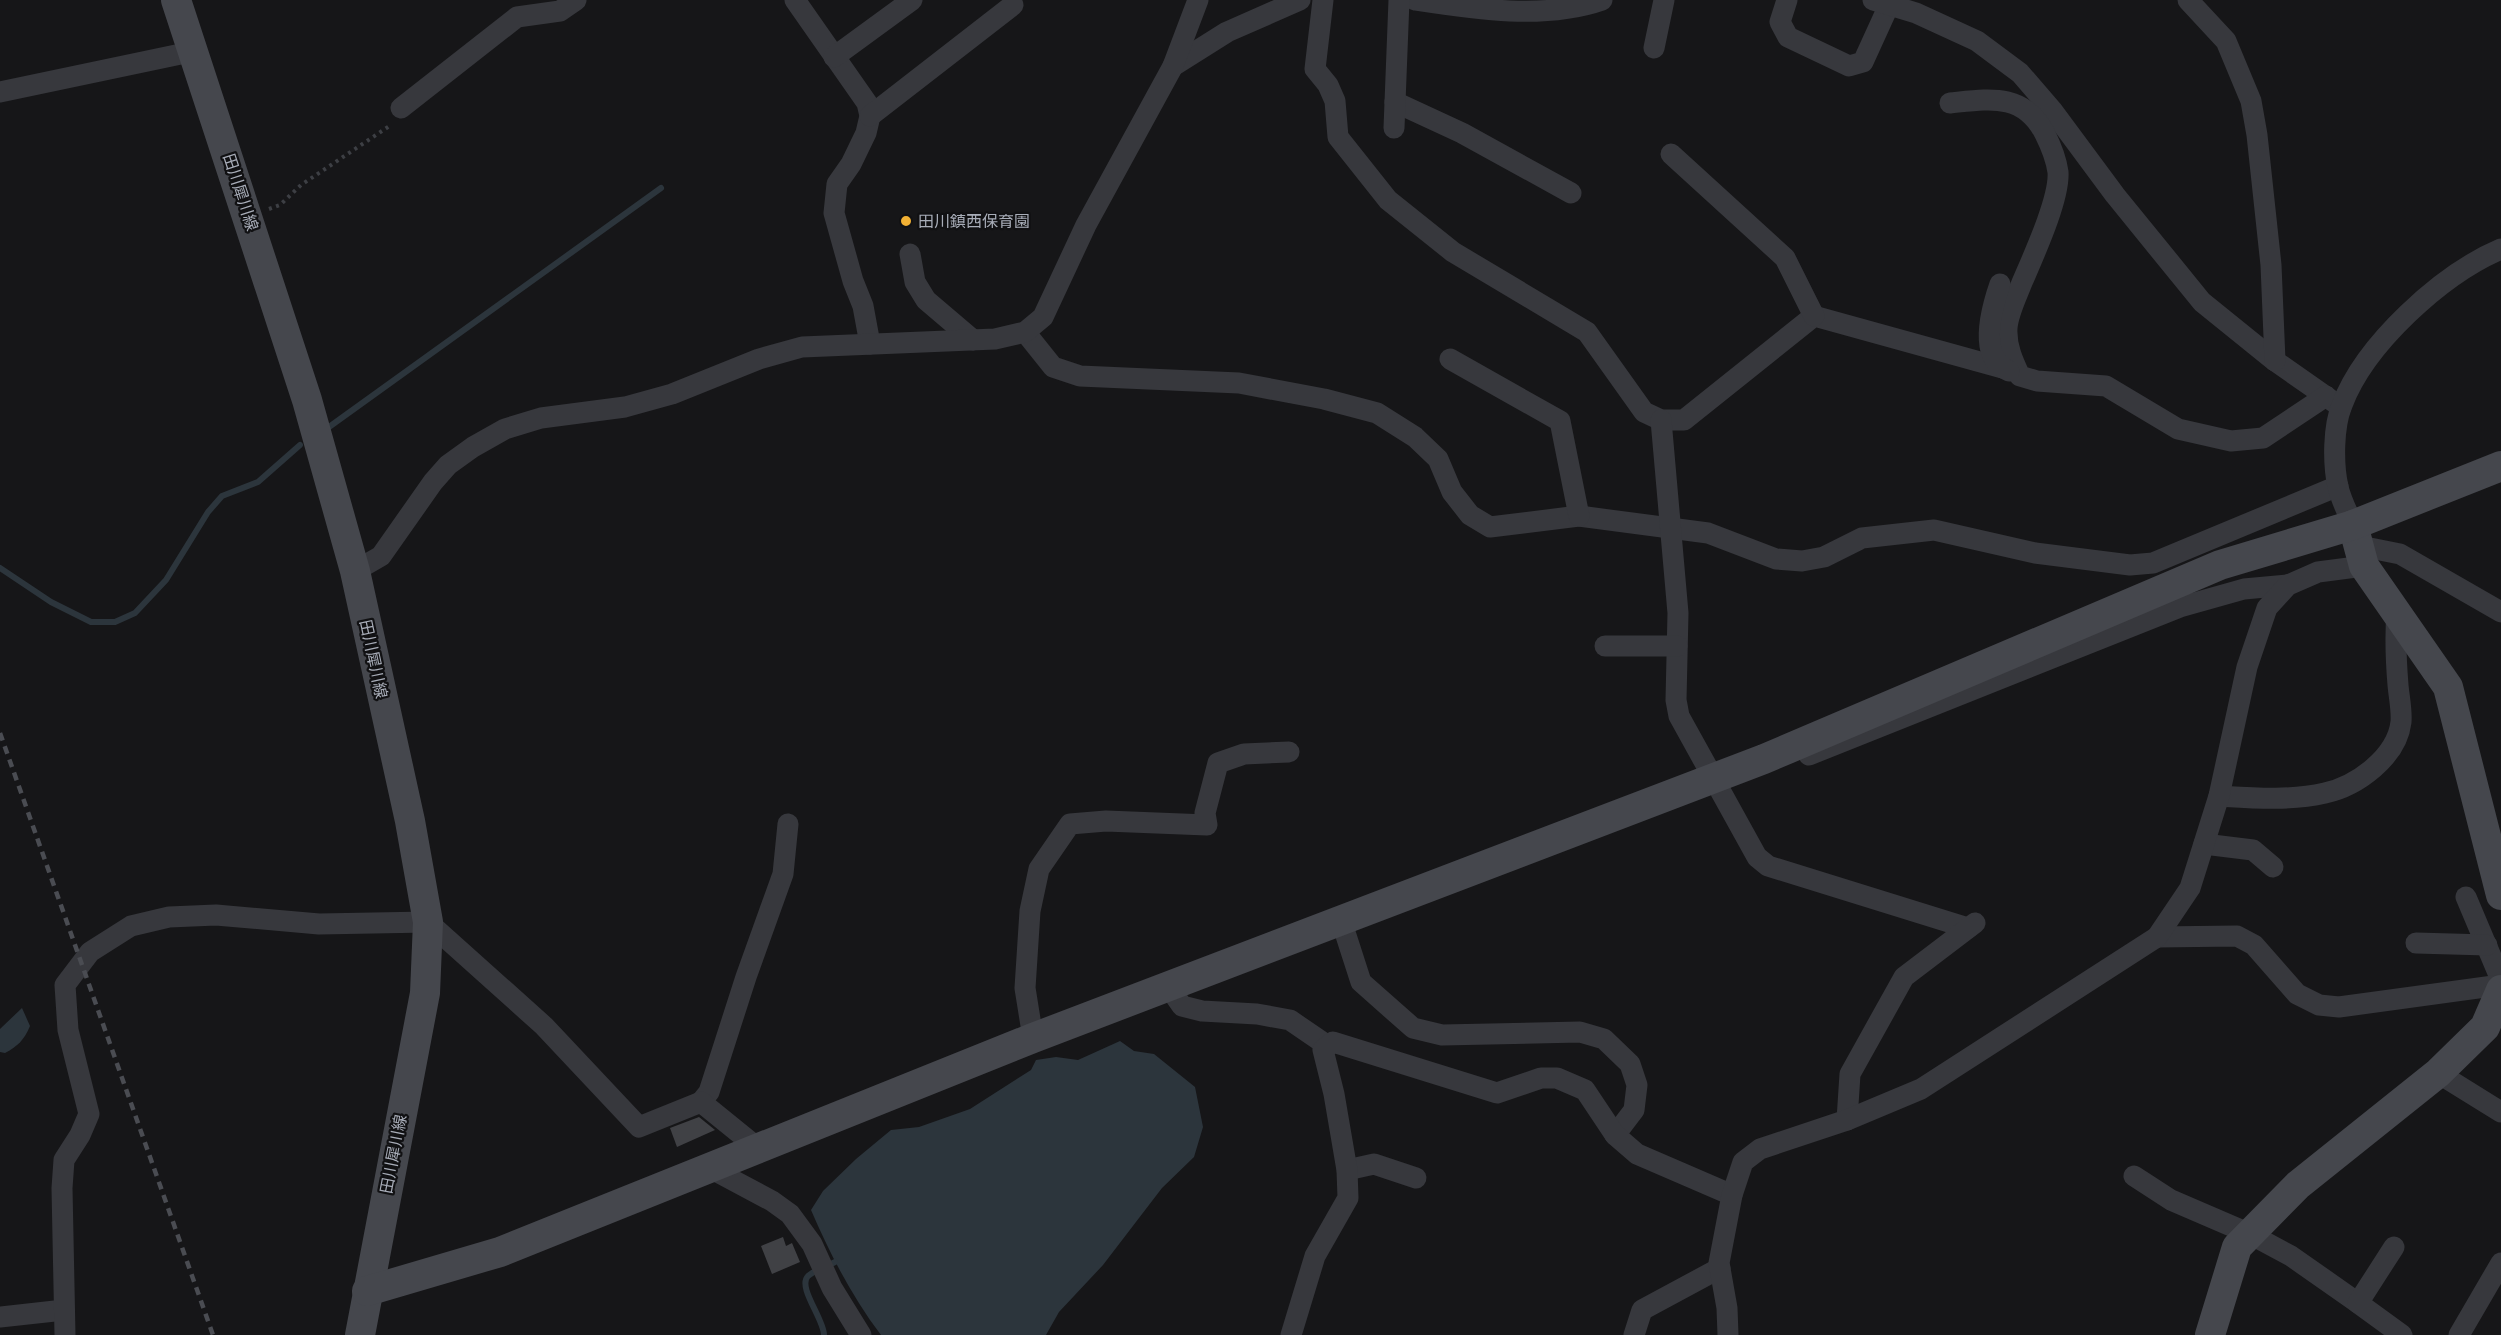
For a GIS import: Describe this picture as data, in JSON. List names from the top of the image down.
{
  "streets": {
    "street": ["田川犀川線"]
  },
  "places": ["田川鎮西保育園"]
}
